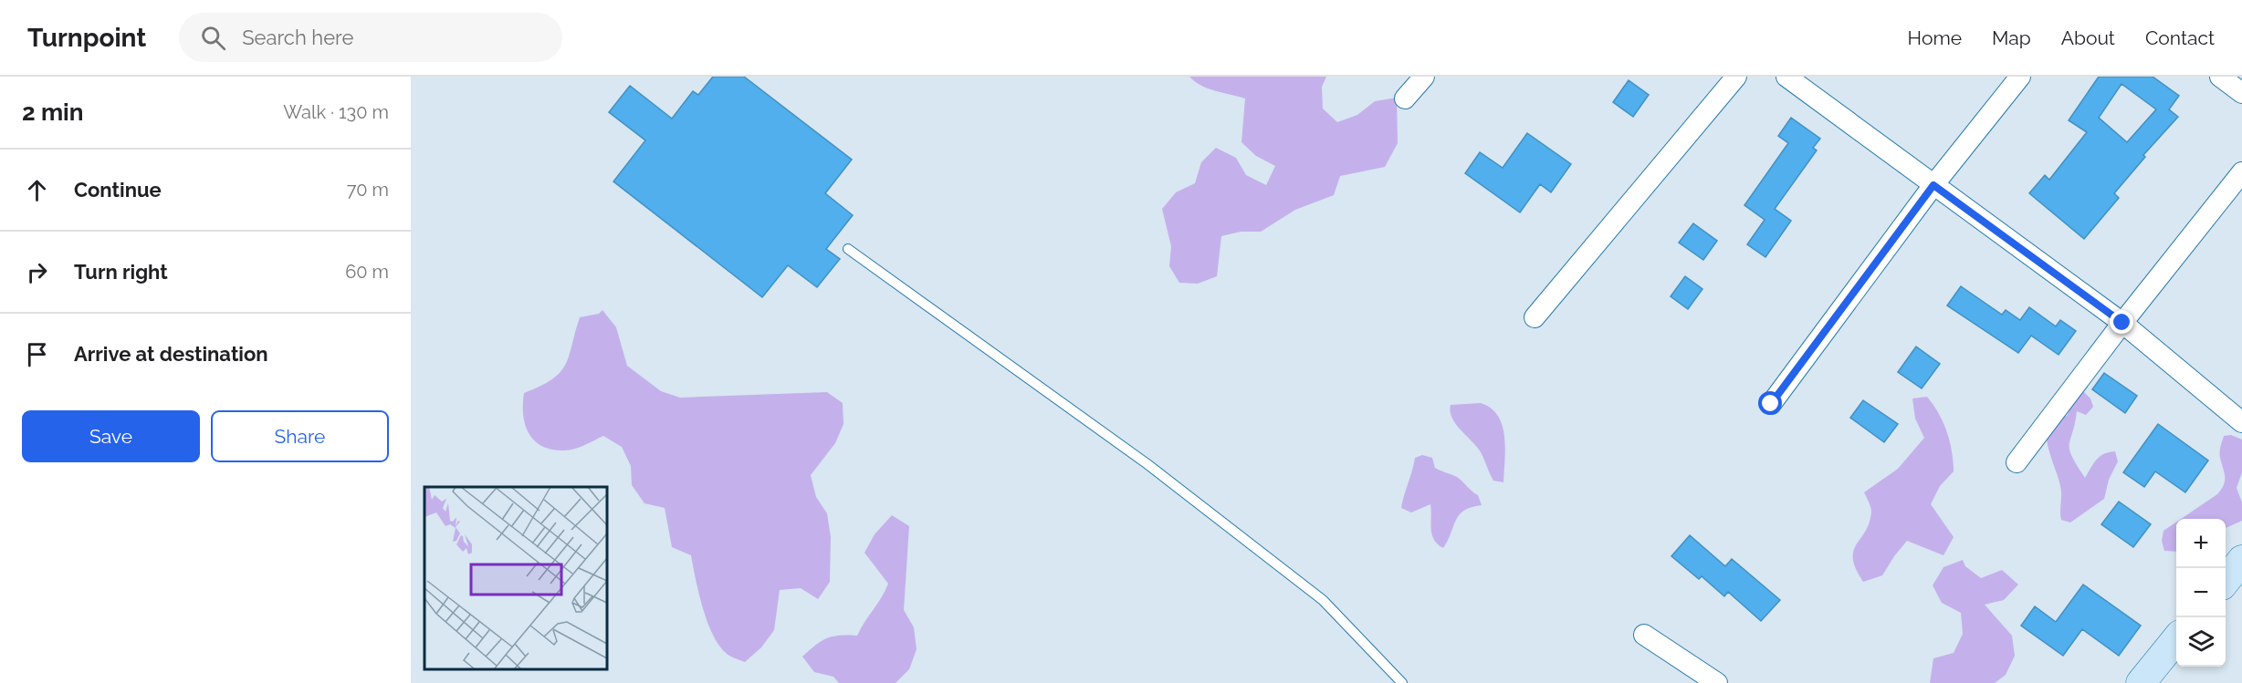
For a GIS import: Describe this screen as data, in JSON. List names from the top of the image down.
{
  "page": {
    "header": "Turnpoint",
    "search": "Search here",
    "nav": [
      "Home",
      "Map",
      "About",
      "Contact"
    ],
    "heading": ["2 min", "Walk · 130 m"],
    "list": [
      ["Continue", "70 m"],
      ["Turn right", "60 m"],
      "Arrive at destination"
    ],
    "buttons": ["Save", "Share"],
    "map_buttons": ["+", "−"]
  }
}
